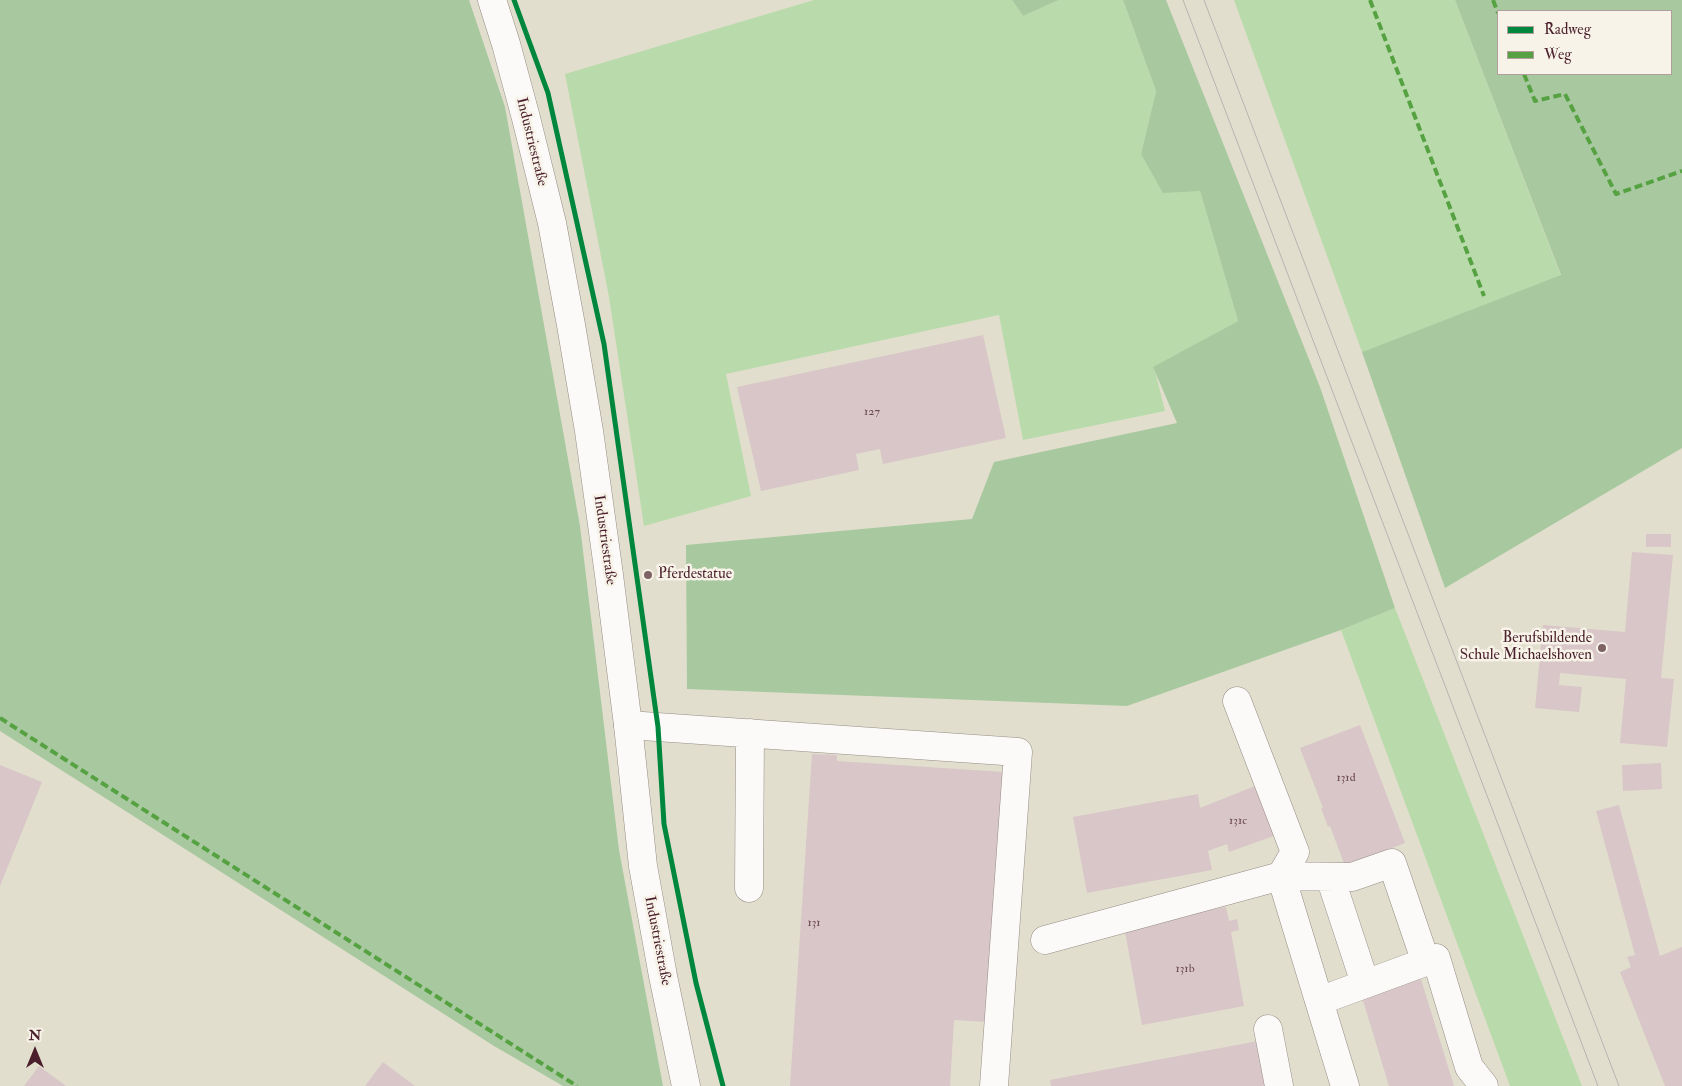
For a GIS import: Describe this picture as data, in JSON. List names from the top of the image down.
{
  "streets": {
    "main road": ["Industriestraße"]
  },
  "places": ["Pferdestatue", "Berufsbildende Schule Michaelshoven"],
  "house_numbers": [
    "127",
    "131d",
    "131c",
    "131",
    "131b"
  ],
  "legend": ["Radweg", "Weg"],
  "north": "top"
}
